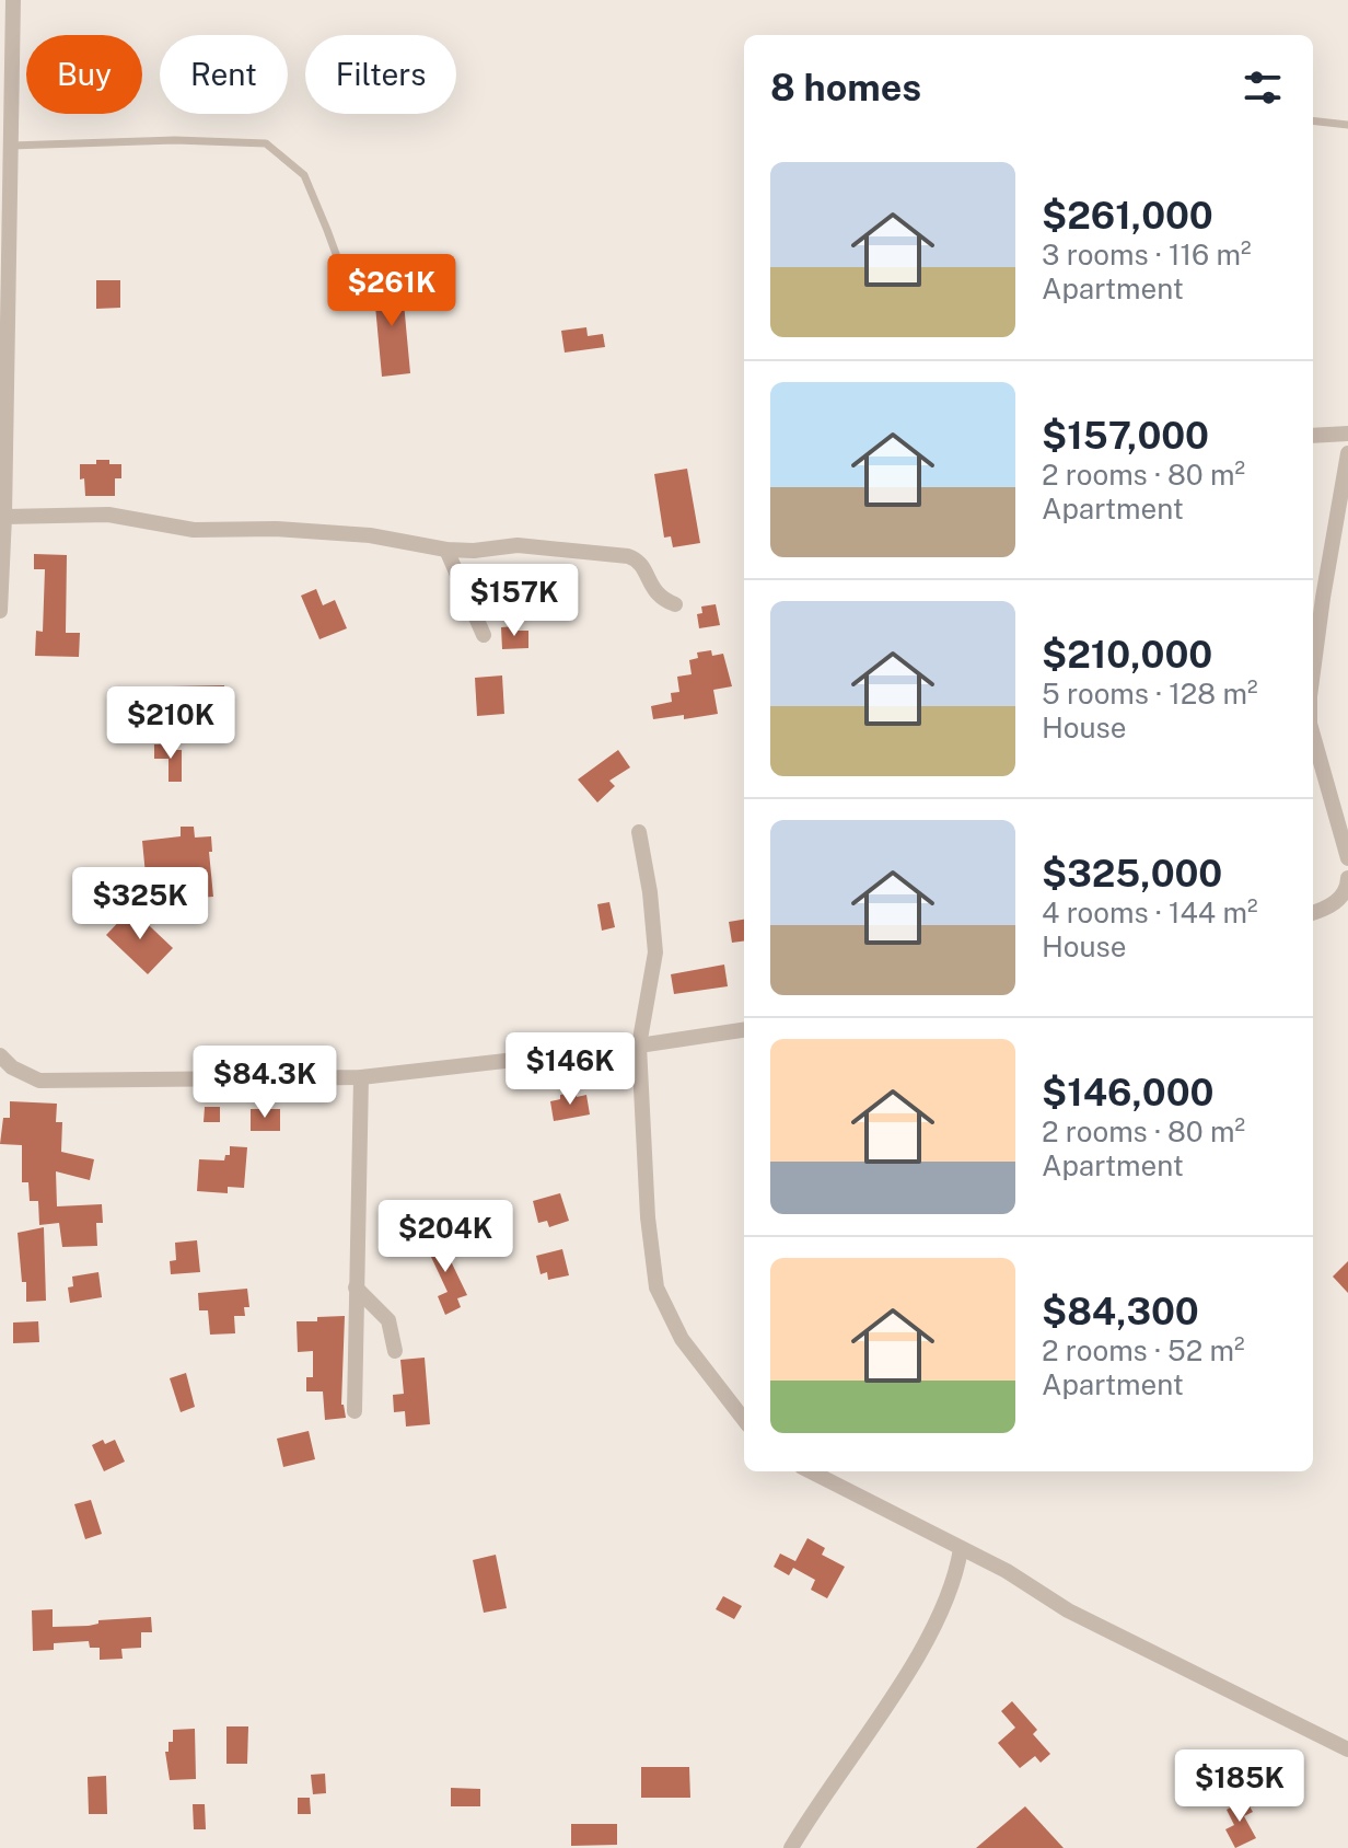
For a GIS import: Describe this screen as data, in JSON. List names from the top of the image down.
{
  "page": {
    "chip": ["Buy", "Rent", "Filters"],
    "heading": "8 homes",
    "list": [
      {
        "name": "$261,000",
        "note": "3 rooms · 116 m² · Apartment"
      },
      {
        "name": "$157,000",
        "note": "2 rooms · 80 m² · Apartment"
      },
      {
        "name": "$210,000",
        "note": "5 rooms · 128 m² · House"
      },
      {
        "name": "$325,000",
        "note": "4 rooms · 144 m² · House"
      },
      {
        "name": "$146,000",
        "note": "2 rooms · 80 m² · Apartment"
      },
      {
        "name": "$84,300",
        "note": "2 rooms · 52 m² · Apartment"
      }
    ],
    "price": [
      "$261K",
      "$157K",
      "$210K",
      "$325K",
      "$146K",
      "$84.3K",
      "$204K",
      "$185K"
    ]
  }
}
